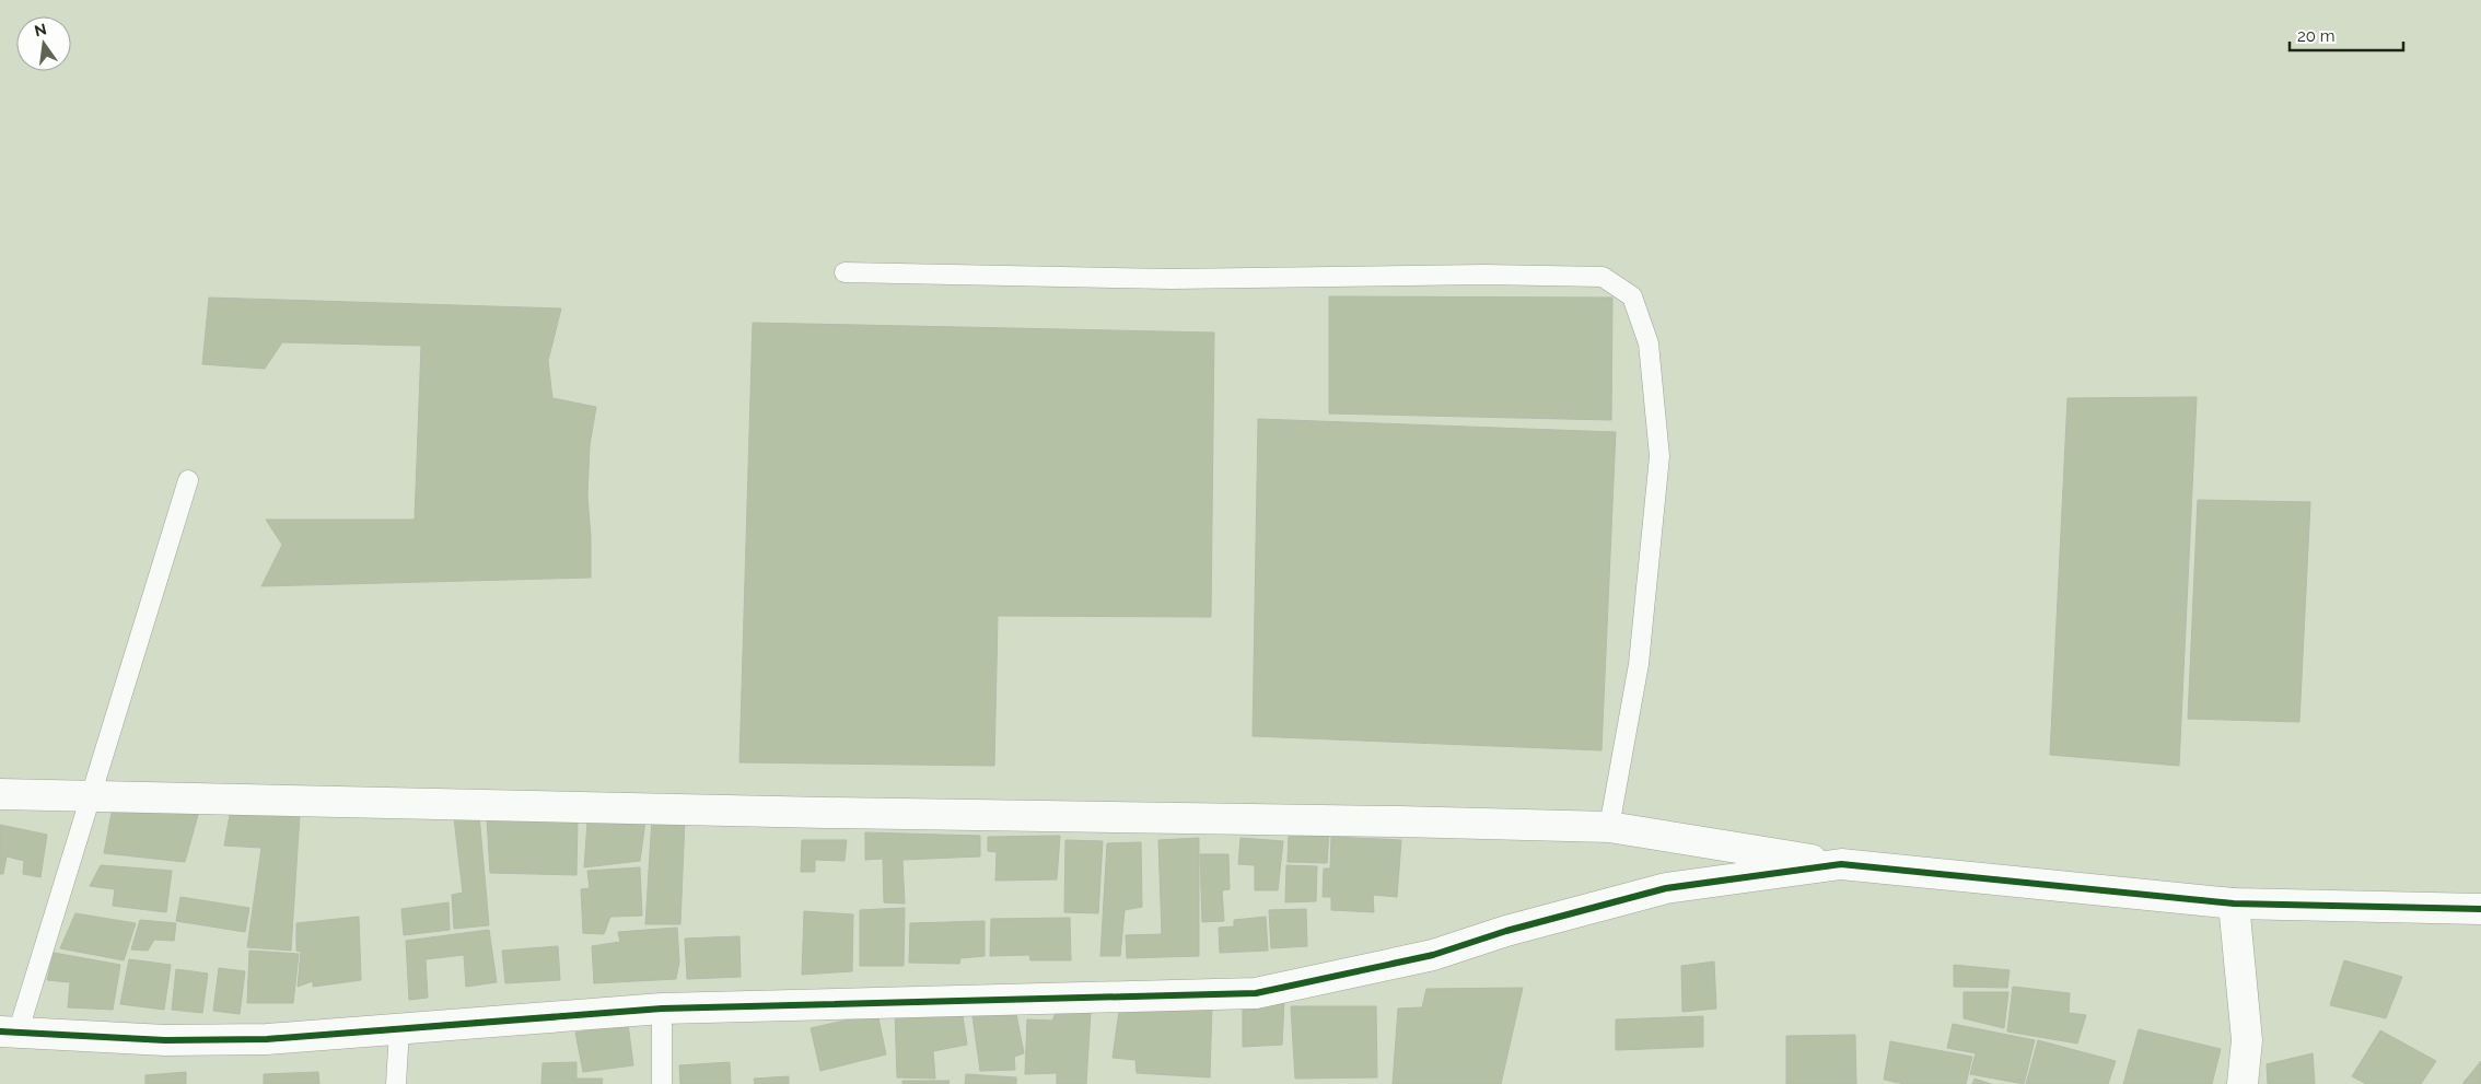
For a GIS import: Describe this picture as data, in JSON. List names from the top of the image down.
{
  "scale_bar": "20 m",
  "north": "top"
}
